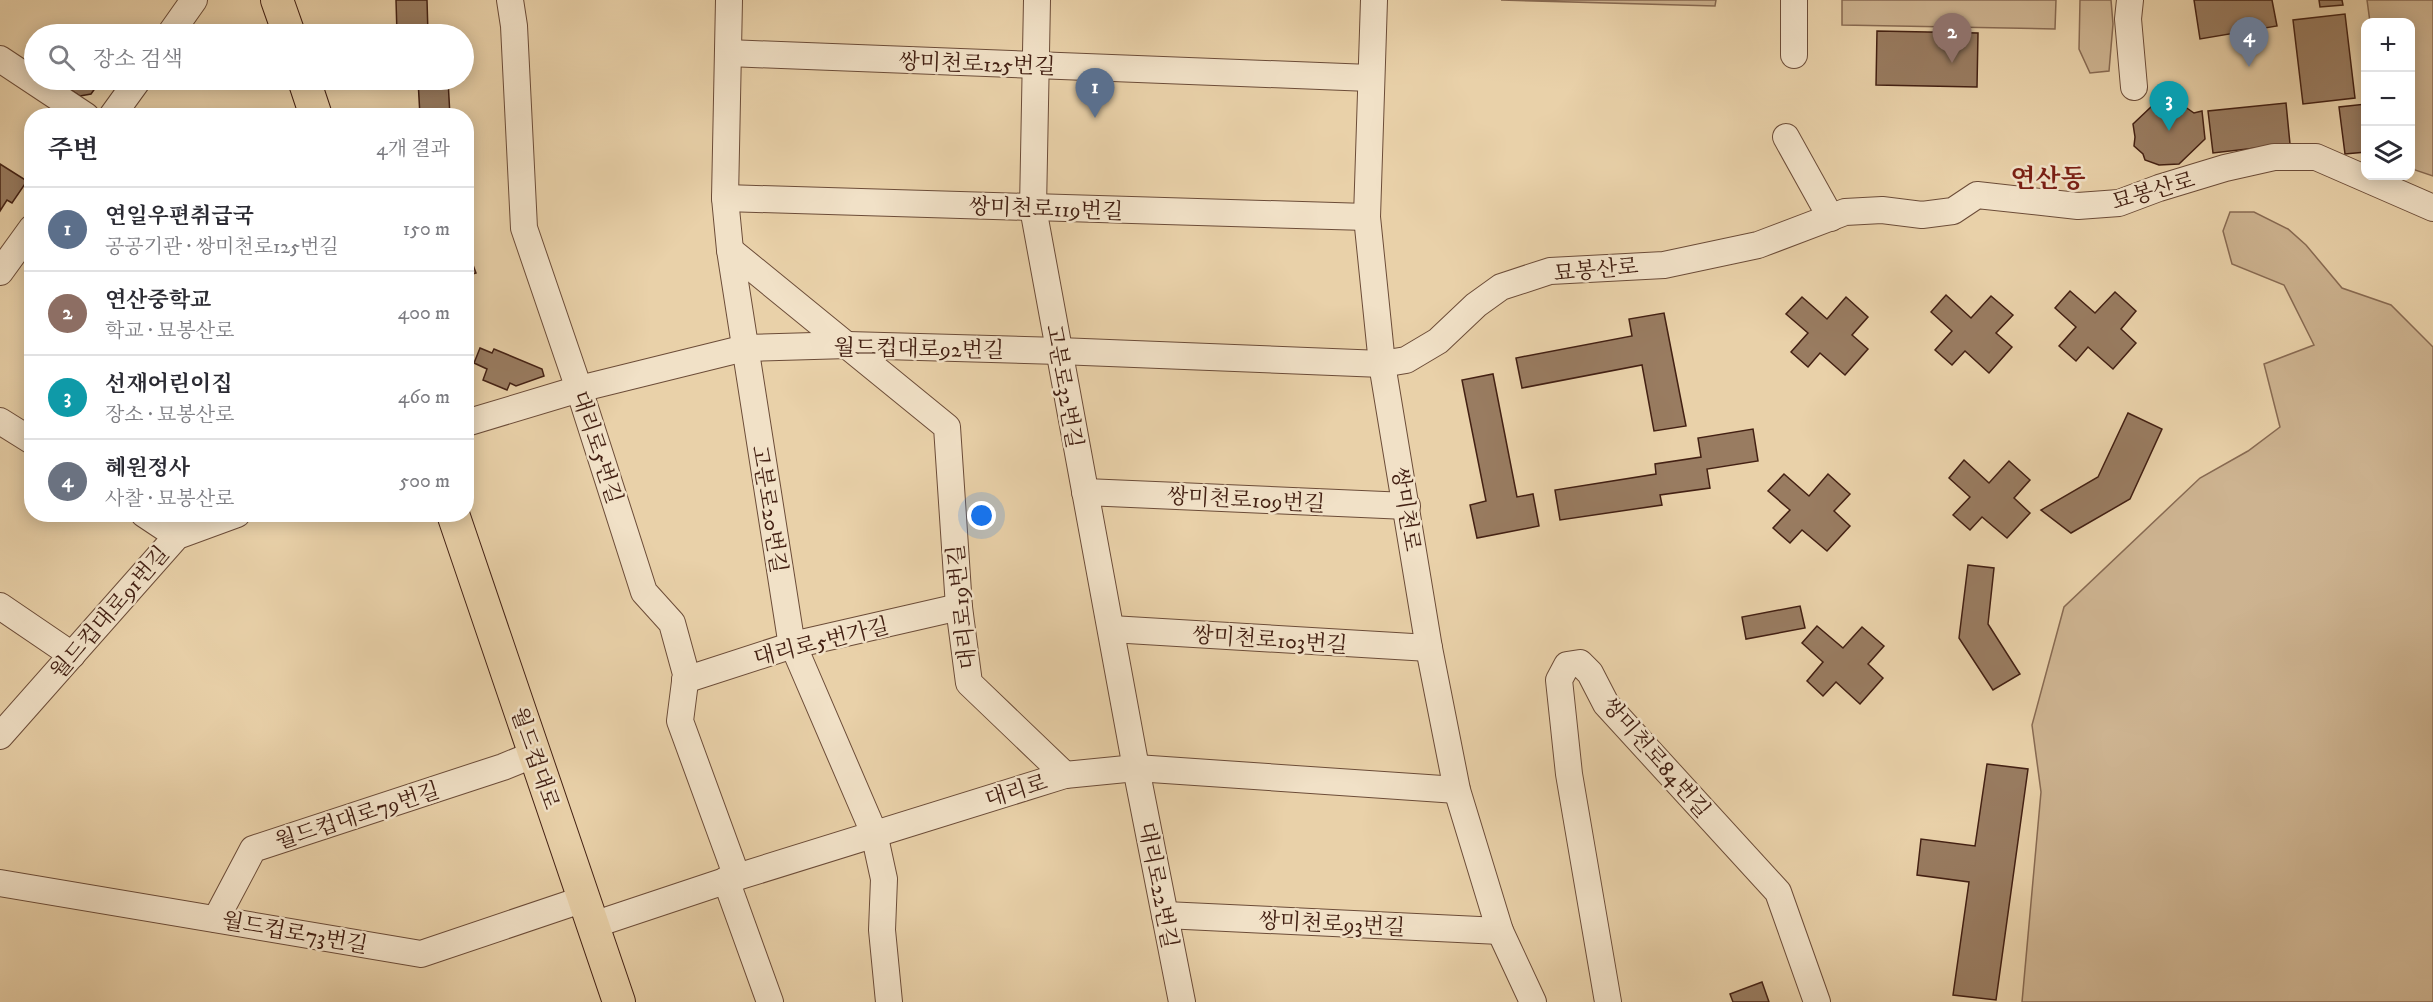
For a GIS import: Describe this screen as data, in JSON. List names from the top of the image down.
{
  "streets": {
    "main road": ["월드컵대로"],
    "street": [
      "쌍미천로125번길",
      "묘봉산로",
      "쌍미천로119번길",
      "월드컵대로92번길",
      "고분로32번길",
      "대리로5번길",
      "쌍미천로109번길",
      "고분로20번길",
      "쌍미천로",
      "대리로19번길",
      "월드컵대로91번길",
      "쌍미천로103번길",
      "대리로5번가길",
      "쌍미천로84번길",
      "대리로",
      "월드컵대로79번길",
      "대리로22번길",
      "쌍미천로93번길",
      "월드컵로73번길"
    ]
  },
  "crossings": [
    ["쌍미천로125번길", "고분로32번길"],
    ["쌍미천로125번길", "고분로20번길"],
    ["쌍미천로125번길", "쌍미천로"],
    ["묘봉산로", "월드컵대로92번길"],
    ["묘봉산로", "쌍미천로"],
    ["쌍미천로119번길", "고분로32번길"],
    ["쌍미천로119번길", "고분로20번길"],
    ["쌍미천로119번길", "쌍미천로"],
    ["월드컵대로92번길", "고분로32번길"],
    ["월드컵대로92번길", "대리로5번길"],
    ["월드컵대로92번길", "고분로20번길"],
    ["월드컵대로92번길", "쌍미천로"],
    ["월드컵대로92번길", "대리로19번길"],
    ["고분로32번길", "쌍미천로109번길"],
    ["고분로32번길", "쌍미천로103번길"],
    ["고분로32번길", "대리로"],
    ["고분로32번길", "대리로22번길"],
    ["대리로5번길", "대리로5번가길"],
    ["대리로5번길", "대리로"],
    ["쌍미천로109번길", "쌍미천로"],
    ["고분로20번길", "대리로19번길"],
    ["고분로20번길", "대리로5번가길"],
    ["고분로20번길", "대리로"],
    ["쌍미천로", "쌍미천로103번길"],
    ["쌍미천로", "대리로"],
    ["쌍미천로", "쌍미천로93번길"],
    ["대리로19번길", "대리로5번가길"],
    ["대리로19번길", "대리로"],
    ["월드컵대로", "대리로"],
    ["월드컵대로", "월드컵대로79번길"],
    ["월드컵대로", "월드컵로73번길"],
    ["대리로", "대리로22번길"],
    ["대리로", "월드컵로73번길"],
    ["월드컵대로79번길", "월드컵로73번길"],
    ["대리로22번길", "쌍미천로93번길"]
  ],
  "districts": ["연산동"],
  "page": {
    "pins": [
      "2",
      "4",
      "1",
      "3"
    ],
    "map_buttons": ["+", "−"],
    "search": "장소 검색",
    "heading": ["주변", "4개 결과"],
    "list": [
      {
        "mark": "1",
        "name": "연일우편취급국",
        "note": "공공기관 · 쌍미천로125번길",
        "value": "150 m"
      },
      {
        "mark": "2",
        "name": "연산중학교",
        "note": "학교 · 묘봉산로",
        "value": "400 m"
      },
      {
        "mark": "3",
        "name": "선재어린이집",
        "note": "장소 · 묘봉산로",
        "value": "460 m"
      },
      {
        "mark": "4",
        "name": "혜원정사",
        "note": "사찰 · 묘봉산로",
        "value": "500 m"
      }
    ]
  }
}
